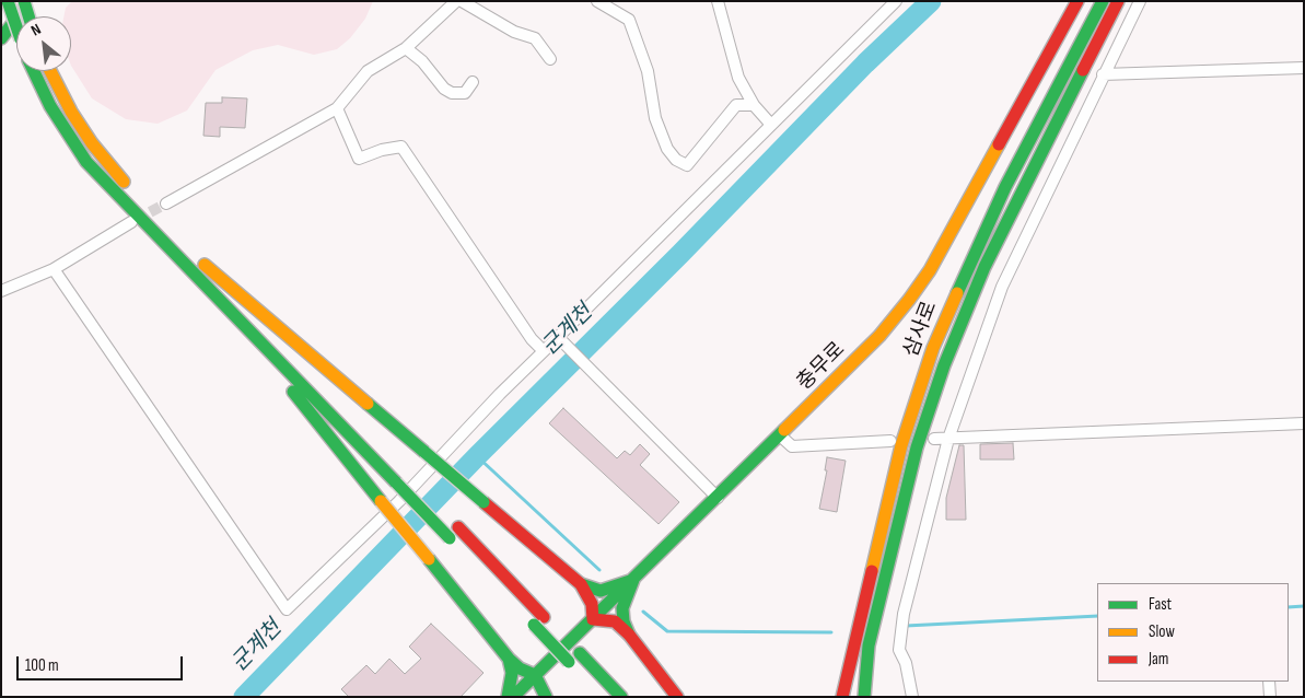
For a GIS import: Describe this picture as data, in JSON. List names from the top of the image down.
{
  "streets": {
    "main road": ["삼사로", "충무로"]
  },
  "water": ["군계천"],
  "legend": ["Fast", "Slow", "Jam"],
  "scale_bar": "100 m",
  "north": "top left"
}
